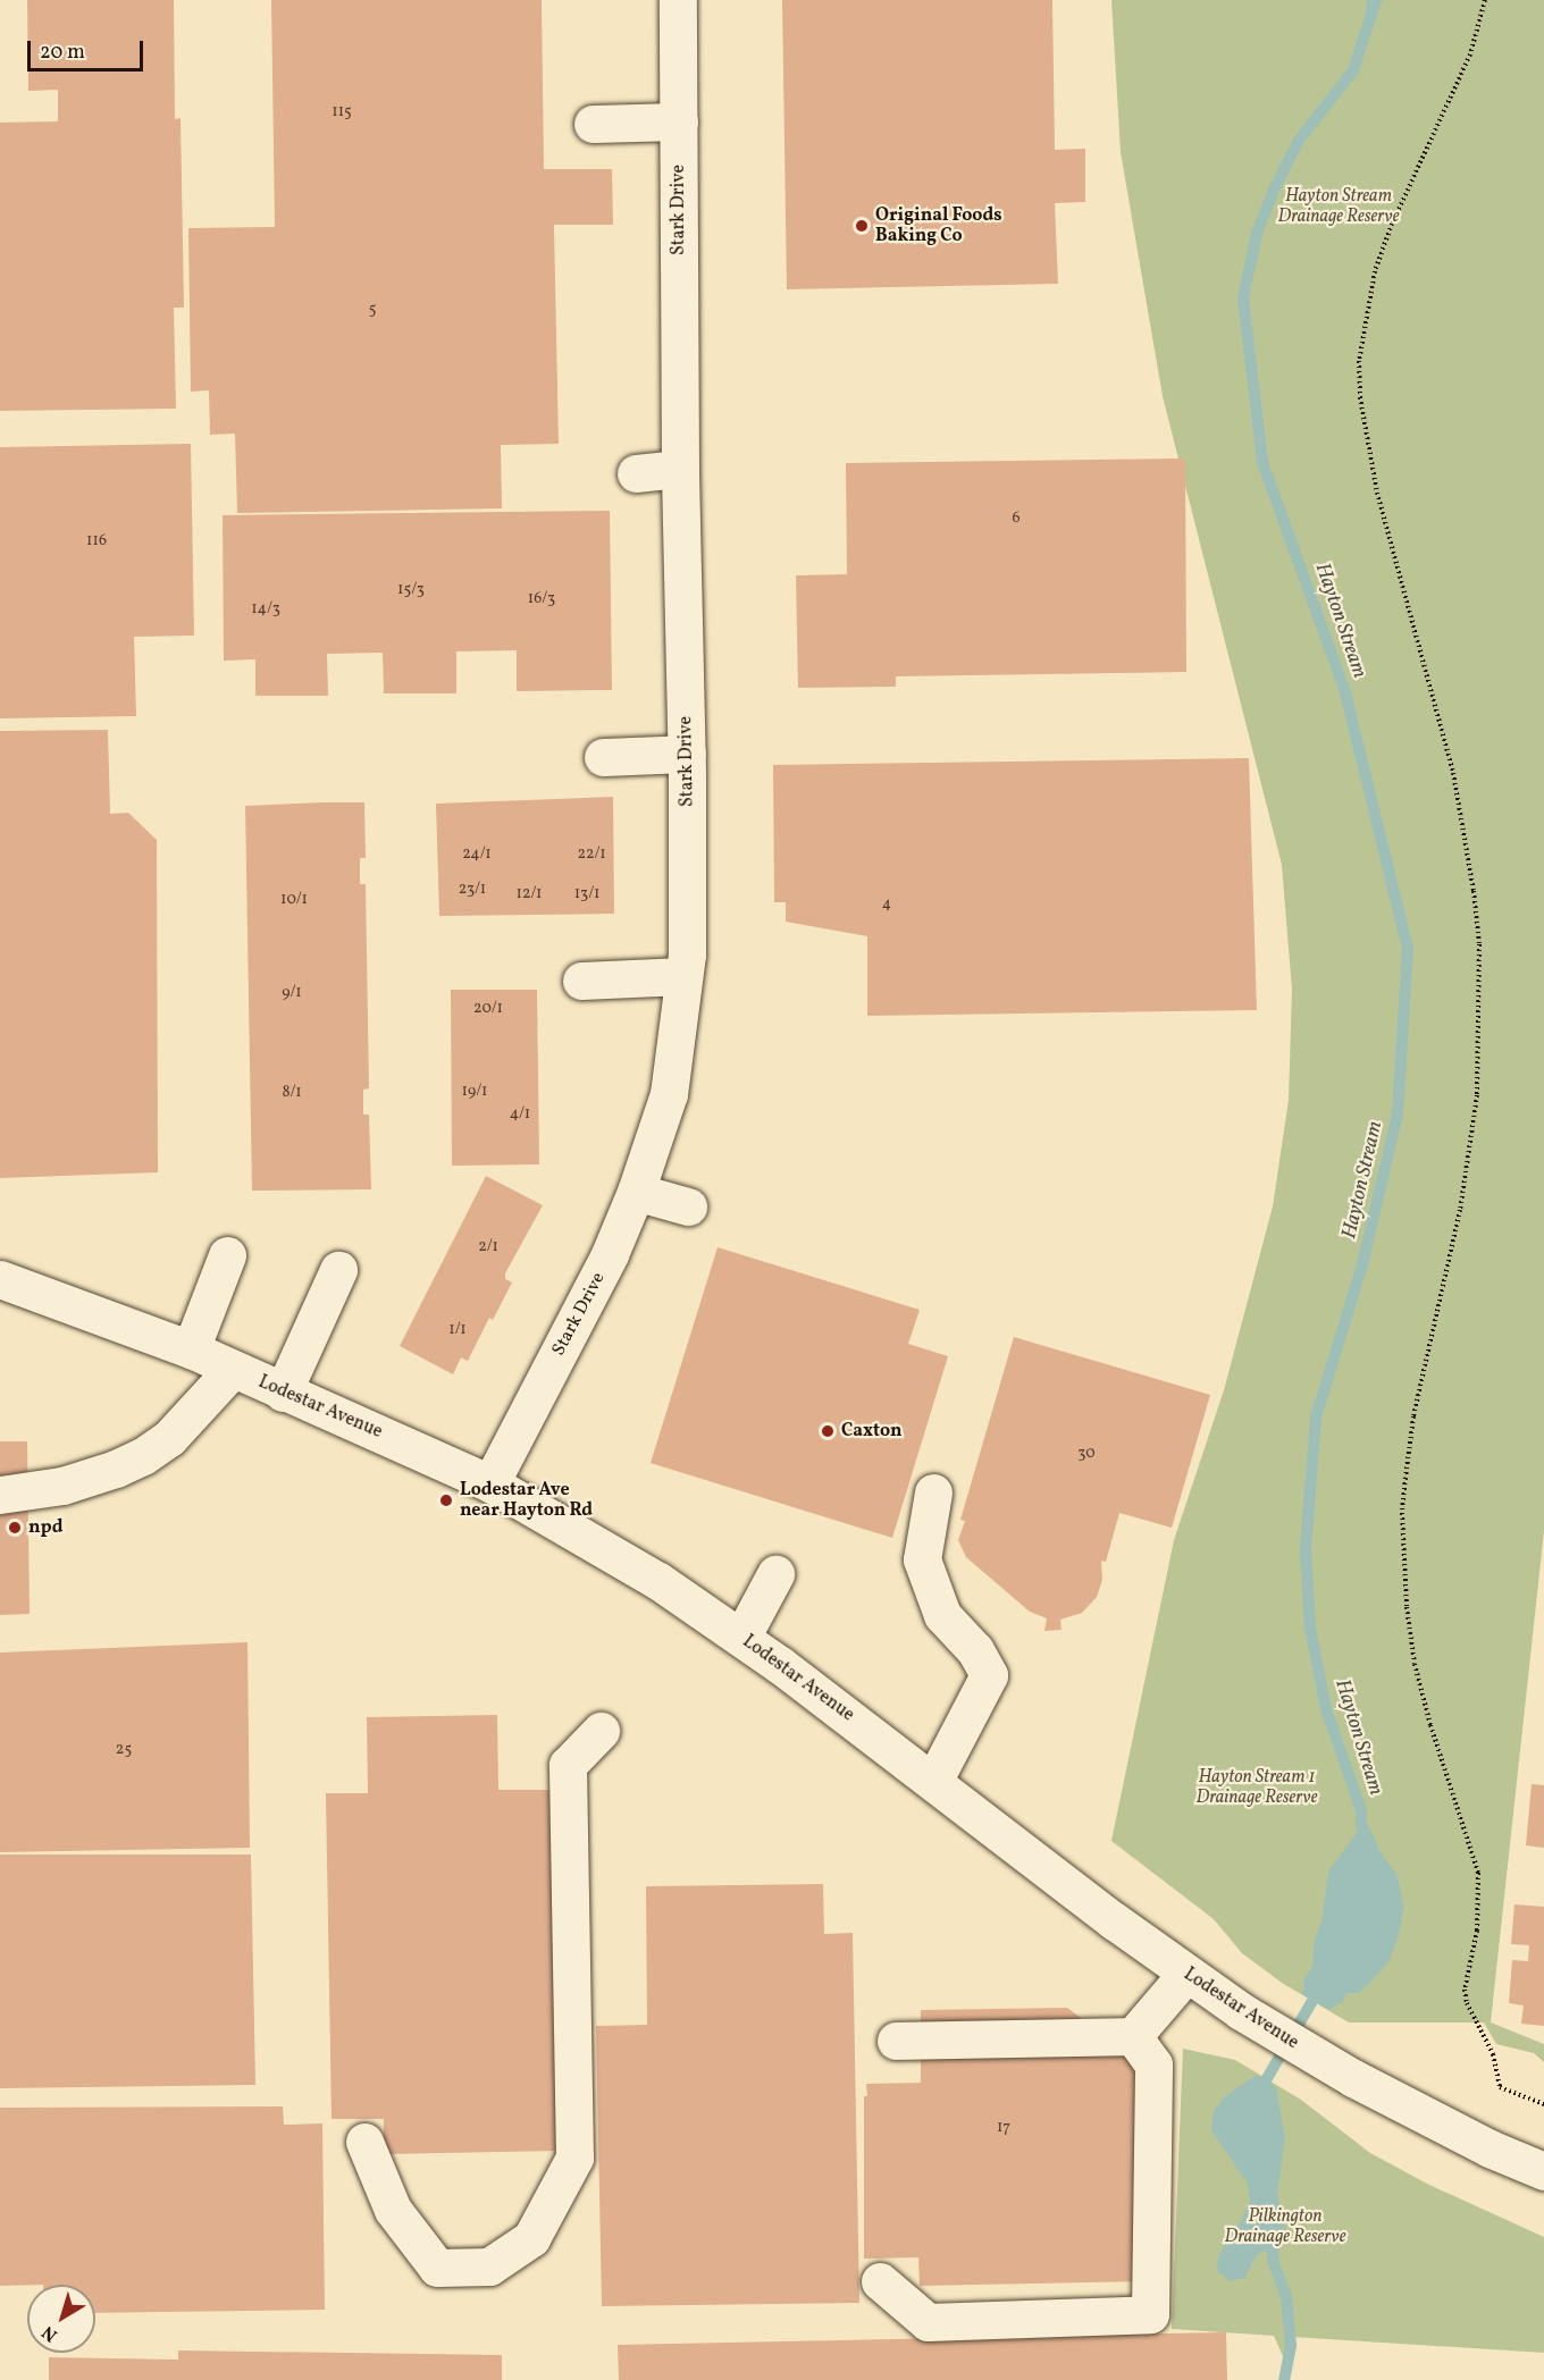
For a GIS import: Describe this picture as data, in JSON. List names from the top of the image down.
{
  "streets": {
    "street": ["Stark Drive", "Lodestar Avenue"]
  },
  "crossings": [
    ["Stark Drive", "Lodestar Avenue"]
  ],
  "water": ["Hayton Stream"],
  "parks": ["Hayton Stream Drainage Reserve", "Hayton Stream 1 Drainage Reserve", "Pilkington Drainage Reserve"],
  "places": [
    "Original Foods Baking Co",
    "Caxton",
    "Lodestar Ave near Hayton Rd",
    "npd"
  ],
  "house_numbers": [
    "115",
    "5",
    "6",
    "116",
    "15/3",
    "16/3",
    "14/3",
    "24/1",
    "22/1",
    "23/1",
    "12/1",
    "13/1",
    "10/1",
    "4",
    "9/1",
    "20/1",
    "19/1",
    "8/1",
    "4/1",
    "2/1",
    "1/1",
    "30",
    "25",
    "17"
  ],
  "scale_bar": "20 m",
  "north": "bottom left"
}
